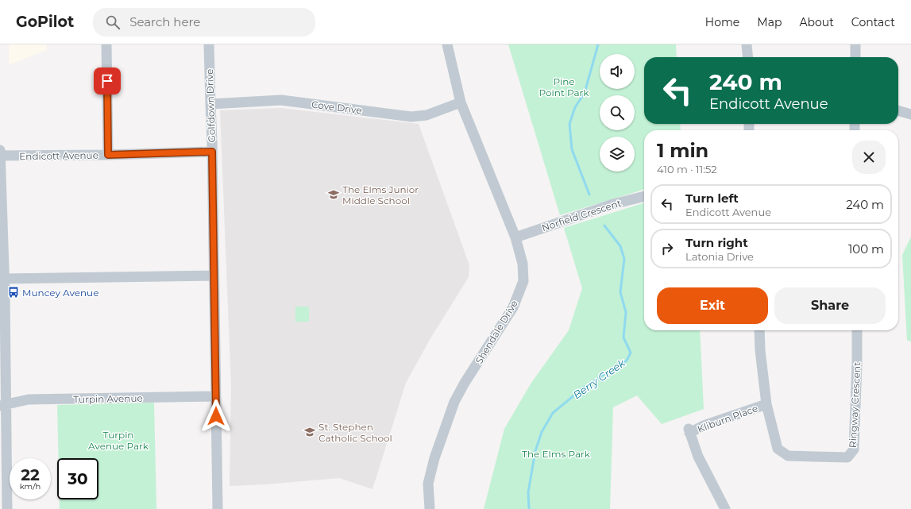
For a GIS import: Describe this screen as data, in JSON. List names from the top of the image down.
{
  "streets": {
    "street": [
      "Golfdown Drive",
      "Cove Drive",
      "Endicott Avenue",
      "Norfield Crescent",
      "Shendale Drive",
      "Turpin Avenue",
      "Ringway Crescent",
      "Kliburn Place"
    ]
  },
  "crossings": [
    ["Golfdown Drive", "Cove Drive"],
    ["Golfdown Drive", "Endicott Avenue"],
    ["Golfdown Drive", "Turpin Avenue"],
    ["Cove Drive", "Shendale Drive"],
    ["Norfield Crescent", "Shendale Drive"],
    ["Ringway Crescent", "Kliburn Place"]
  ],
  "water": ["Berry Creek"],
  "parks": ["Pine Point Park", "Turpin Avenue Park", "The Elms Park"],
  "places": {
    "school or university": ["The Elms Junior Middle School", "St. Stephen Catholic School"],
    "bus stop": ["Muncey Avenue"]
  },
  "page": {
    "header": "GoPilot",
    "search": "Search here",
    "nav": [
      "Home",
      "Map",
      "About",
      "Contact"
    ],
    "turn": ["240 m", "Endicott Avenue"],
    "heading": ["1 min", "410 m · 11:52"],
    "list": [
      {
        "name": "Turn left",
        "note": "Endicott Avenue",
        "value": "240 m"
      },
      {
        "name": "Turn right",
        "note": "Latonia Drive",
        "value": "100 m"
      }
    ],
    "buttons": ["Exit", "Share"],
    "speed": "22 km/h",
    "limit": "30"
  }
}
